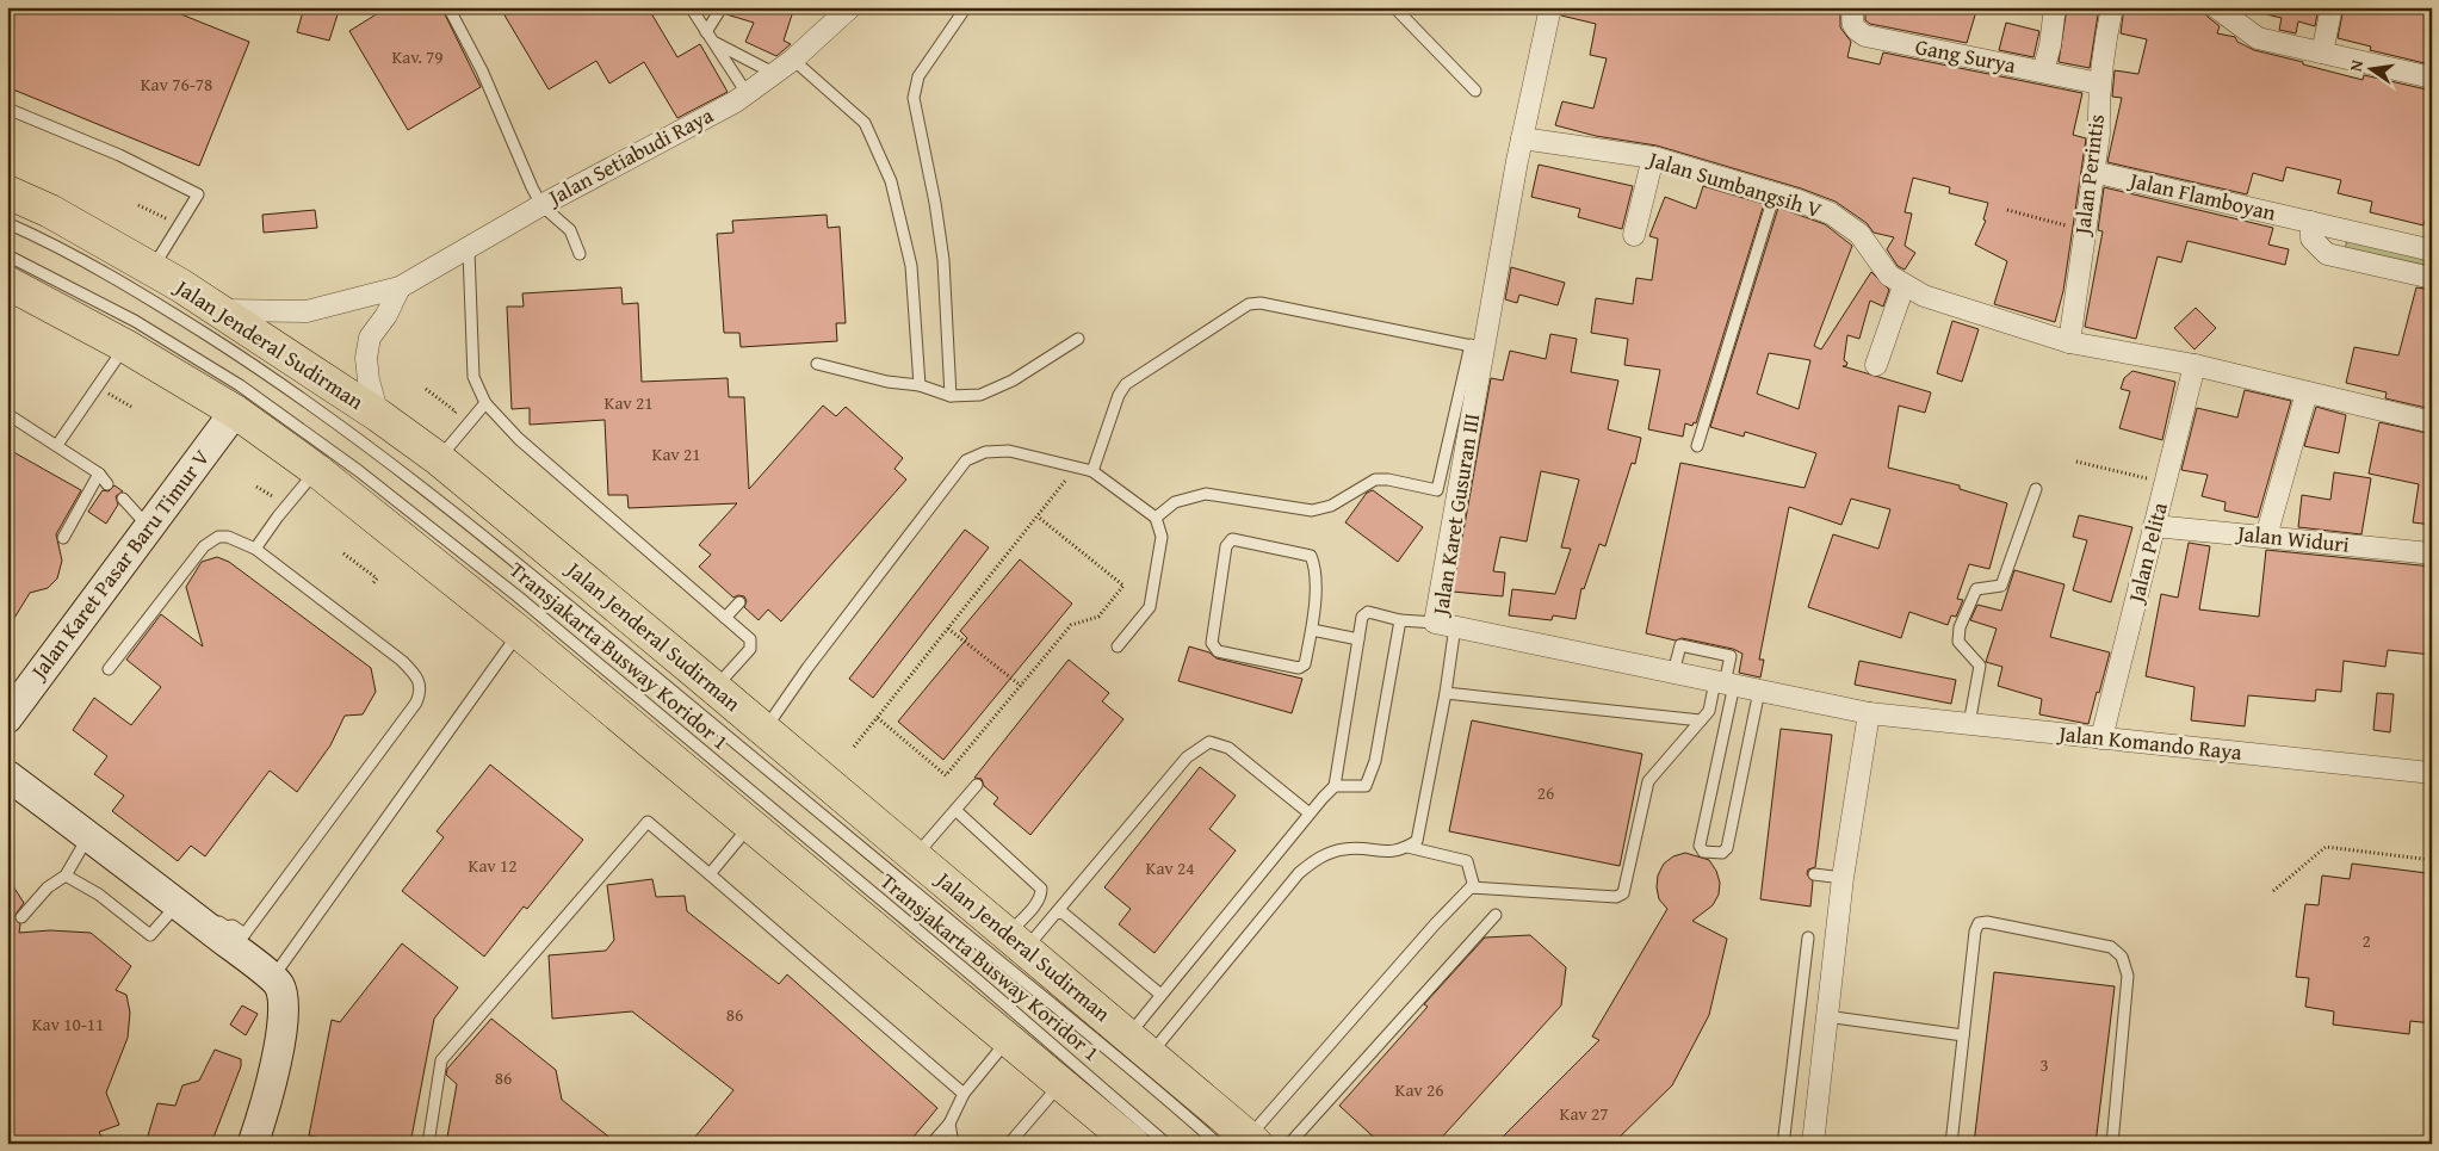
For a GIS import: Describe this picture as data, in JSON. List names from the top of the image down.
{
  "streets": {
    "main road": ["Jalan Jenderal Sudirman"],
    "street": [
      "Gang Surya",
      "Jalan Setiabudi Raya",
      "Jalan Perintis",
      "Jalan Sumbangsih V",
      "Jalan Flamboyan",
      "Jalan Karet Gusuran III",
      "Jalan Widuri",
      "Jalan Pelita",
      "Jalan Karet Pasar Baru Timur V",
      "Jalan Komando Raya"
    ],
    "lane": ["Transjakarta Busway Koridor 1"]
  },
  "crossings": [
    ["Gang Surya", "Jalan Perintis"],
    ["Jalan Setiabudi Raya", "Jalan Jenderal Sudirman"],
    ["Jalan Perintis", "Jalan Sumbangsih V"],
    ["Jalan Perintis", "Jalan Flamboyan"],
    ["Jalan Sumbangsih V", "Jalan Karet Gusuran III"],
    ["Jalan Sumbangsih V", "Jalan Pelita"],
    ["Jalan Jenderal Sudirman", "Transjakarta Busway Koridor 1"],
    ["Jalan Karet Gusuran III", "Jalan Komando Raya"],
    ["Jalan Widuri", "Jalan Pelita"],
    ["Jalan Pelita", "Jalan Komando Raya"]
  ],
  "house_numbers": [
    "Kav. 79",
    "Kav 76-78",
    "Kav 21",
    "Kav 21",
    "26",
    "Kav 12",
    "Kav 24",
    "2",
    "86",
    "Kav 10-11",
    "3",
    "86",
    "Kav 26",
    "Kav 27"
  ],
  "north": "left"
}
